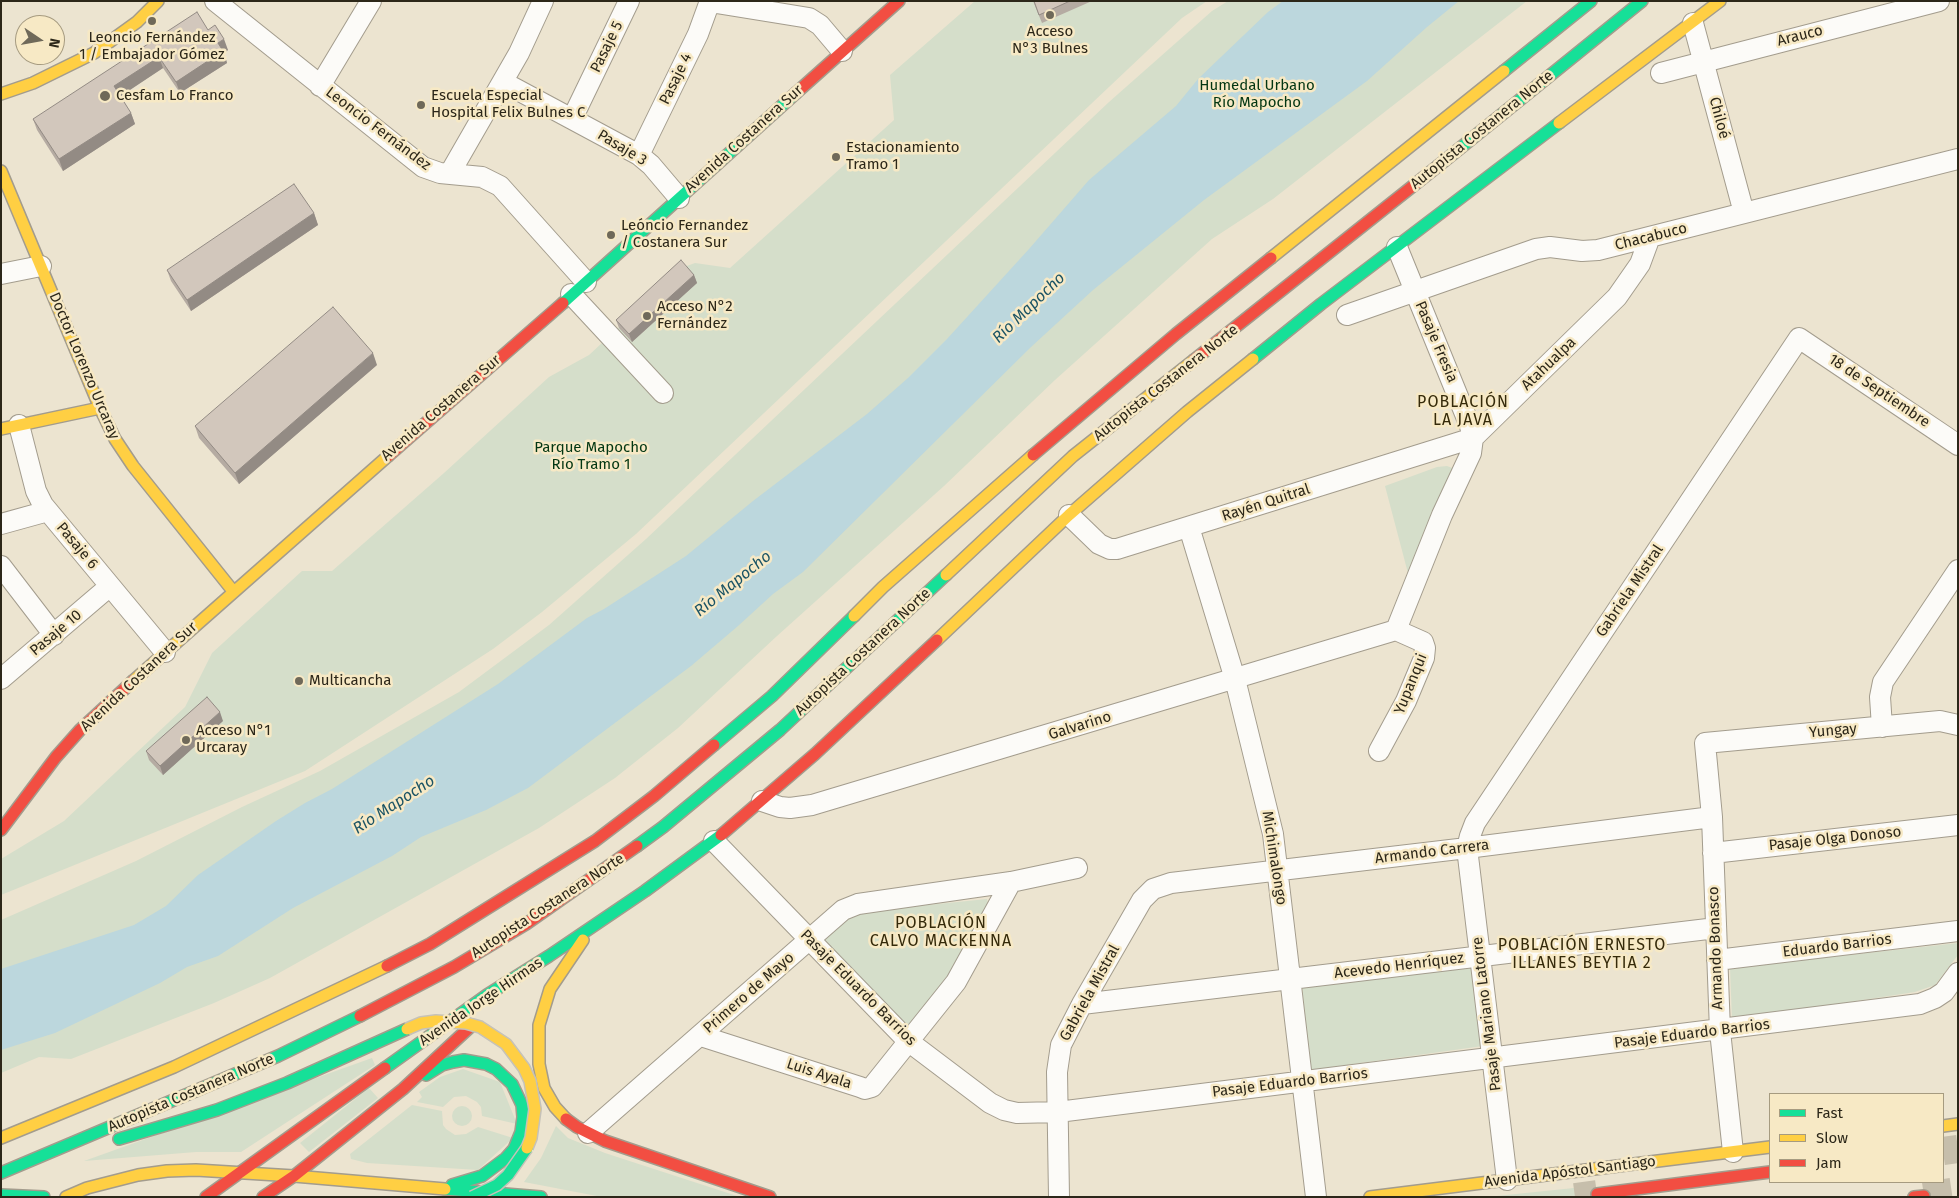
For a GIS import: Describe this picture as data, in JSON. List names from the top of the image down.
{
  "streets": {
    "main road": [
      "Autopista Costanera Norte",
      "Avenida Costanera Sur",
      "Doctor Lorenzo Urcaray",
      "Avenida Jorge Hirmas",
      "Avenida Apóstol Santiago"
    ],
    "street": [
      "Arauco",
      "Pasaje 5",
      "Pasaje 4",
      "Chiloé",
      "Leoncio Fernández",
      "Pasaje 3",
      "Chacabuco",
      "Pasaje Fresia",
      "Atahualpa",
      "18 de Septiembre",
      "Rayén Quitral",
      "Pasaje 6",
      "Gabriela Mistral",
      "Pasaje 10",
      "Yupanqui",
      "Galvarino",
      "Yungay",
      "Pasaje Olga Donoso",
      "Armando Carrera",
      "Michimalongo",
      "Eduardo Barrios",
      "Armando Bonasco",
      "Acevedo Henríquez",
      "Pasaje Eduardo Barrios",
      "Primero de Mayo",
      "Pasaje Mariano Latorre",
      "Luis Ayala"
    ]
  },
  "crossings": [
    ["Arauco", "Chiloé"],
    ["Pasaje 5", "Pasaje 3"],
    ["Pasaje 4", "Pasaje 3"],
    ["Chiloé", "Chacabuco"],
    ["Leoncio Fernández", "Avenida Costanera Sur"],
    ["Avenida Costanera Sur", "Pasaje 3"],
    ["Avenida Costanera Sur", "Doctor Lorenzo Urcaray"],
    ["Avenida Costanera Sur", "Pasaje 6"],
    ["Chacabuco", "Pasaje Fresia"],
    ["Chacabuco", "Atahualpa"],
    ["Pasaje Fresia", "Atahualpa"],
    ["Pasaje Fresia", "Rayén Quitral"],
    ["Atahualpa", "Rayén Quitral"],
    ["18 de Septiembre", "Gabriela Mistral"],
    ["Rayén Quitral", "Michimalongo"],
    ["Pasaje 6", "Pasaje 10"],
    ["Gabriela Mistral", "Armando Carrera"],
    ["Gabriela Mistral", "Acevedo Henríquez"],
    ["Gabriela Mistral", "Pasaje Eduardo Barrios"],
    ["Gabriela Mistral", "Pasaje Mariano Latorre"],
    ["Yupanqui", "Galvarino"],
    ["Galvarino", "Michimalongo"],
    ["Yungay", "Armando Bonasco"],
    ["Pasaje Olga Donoso", "Armando Bonasco"],
    ["Armando Carrera", "Michimalongo"],
    ["Armando Carrera", "Armando Bonasco"],
    ["Armando Carrera", "Pasaje Mariano Latorre"],
    ["Michimalongo", "Acevedo Henríquez"],
    ["Michimalongo", "Pasaje Eduardo Barrios"],
    ["Eduardo Barrios", "Armando Bonasco"],
    ["Armando Bonasco", "Acevedo Henríquez"],
    ["Armando Bonasco", "Pasaje Eduardo Barrios"],
    ["Armando Bonasco", "Avenida Apóstol Santiago"],
    ["Acevedo Henríquez", "Pasaje Mariano Latorre"],
    ["Pasaje Eduardo Barrios", "Primero de Mayo"],
    ["Pasaje Eduardo Barrios", "Pasaje Mariano Latorre"],
    ["Pasaje Eduardo Barrios", "Luis Ayala"],
    ["Primero de Mayo", "Luis Ayala"],
    ["Pasaje Mariano Latorre", "Avenida Apóstol Santiago"]
  ],
  "districts": ["POBLACIÓN LA JAVA", "POBLACIÓN CALVO MACKENNA", "POBLACIÓN ERNESTO ILLANES BEYTIA 2"],
  "water": ["Río Mapocho"],
  "parks": ["Humedal Urbano Río Mapocho", "Parque Mapocho Río Tramo 1"],
  "places": [
    "Acceso N°3 Bulnes",
    "Leoncio Fernández 1 / Embajador Gómez",
    "Cesfam Lo Franco",
    "Escuela Especial Hospital Felix Bulnes C",
    "Estacionamiento Tramo 1",
    "Leóncio Fernandez / Costanera Sur",
    "Acceso N°2 Fernández",
    "Multicancha",
    "Acceso N°1 Urcaray"
  ],
  "legend": ["Fast", "Slow", "Jam"],
  "north": "right"
}
